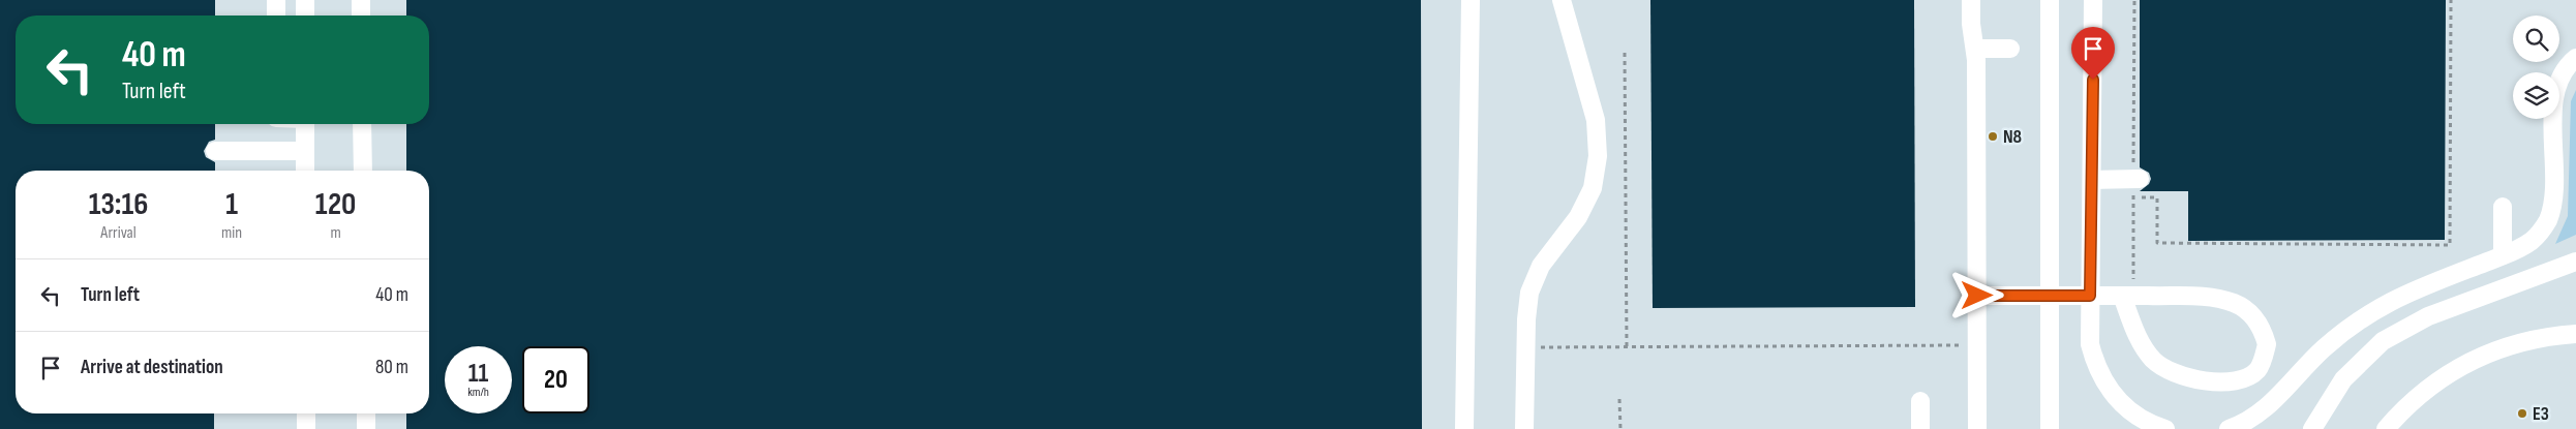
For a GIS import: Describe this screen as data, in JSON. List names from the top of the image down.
{
  "places": ["N8", "E3"],
  "page": {
    "turn": ["40 m", "Turn left"],
    "eta": [
      "13:16",
      "Arrival",
      "1",
      "min",
      "120",
      "m"
    ],
    "list": [
      {
        "name": "Turn left",
        "value": "40 m"
      },
      {
        "name": "Arrive at destination",
        "value": "80 m"
      }
    ],
    "speed": "11 km/h",
    "limit": "20"
  }
}
